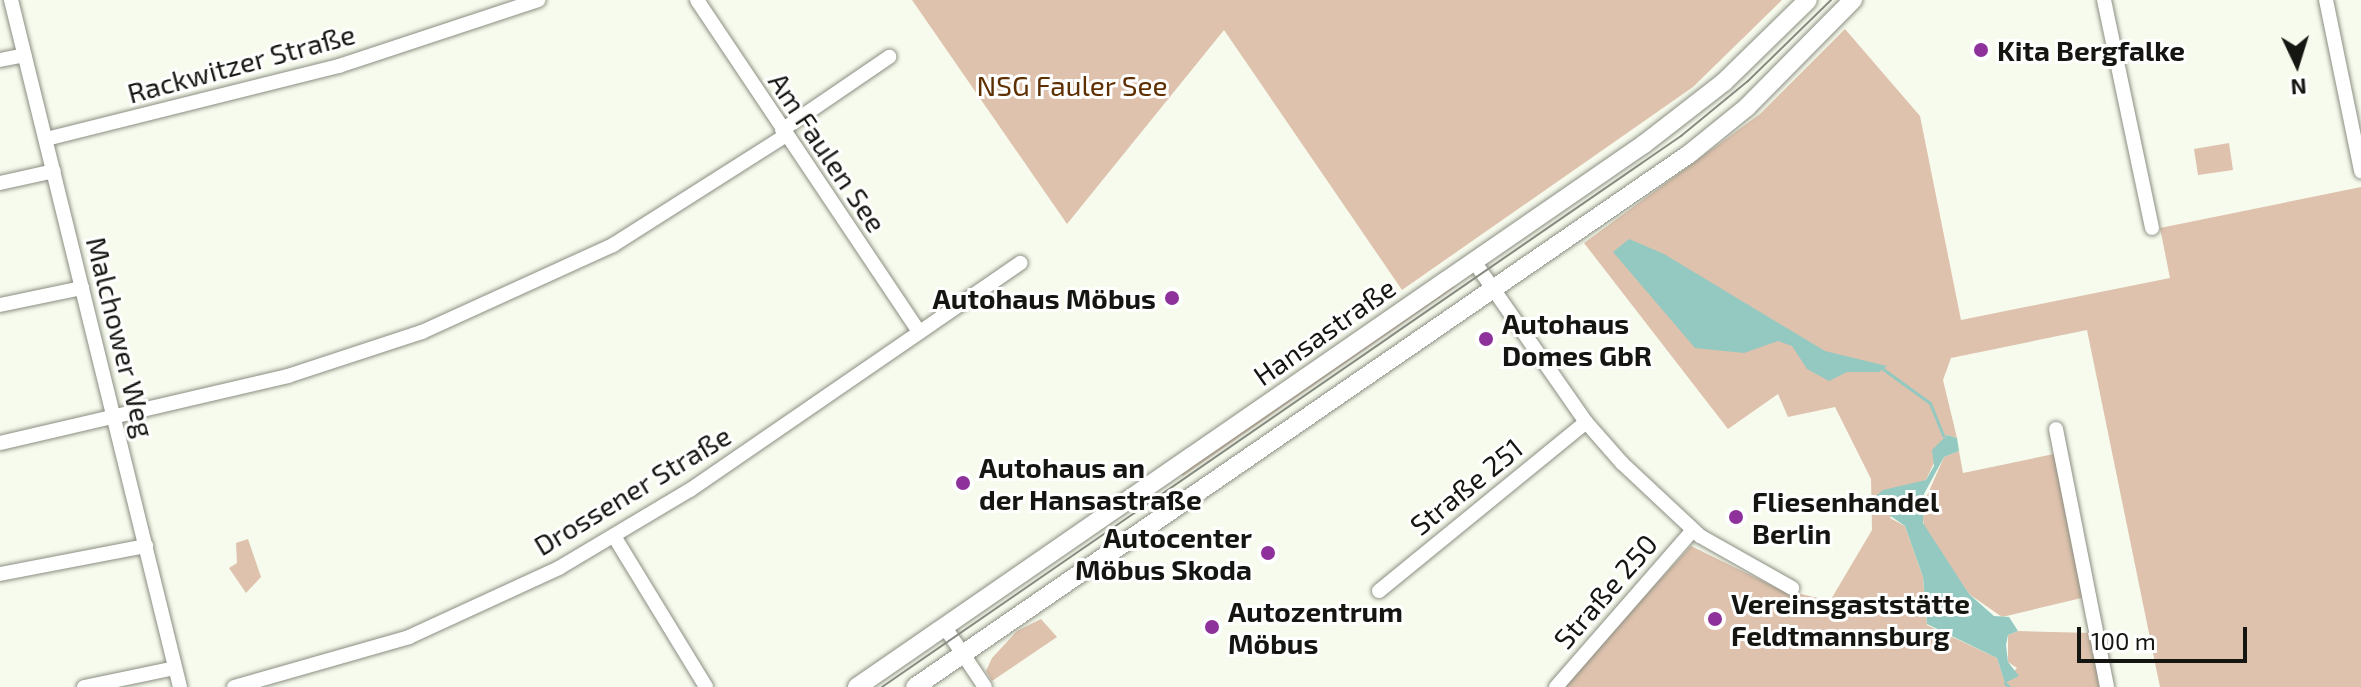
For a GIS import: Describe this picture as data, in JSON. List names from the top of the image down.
{
  "streets": {
    "main road": ["Hansastraße"],
    "street": [
      "Rackwitzer Straße",
      "Am Faulen See",
      "Malchower Weg",
      "Straße 251",
      "Drossener Straße",
      "Straße 250"
    ]
  },
  "crossings": [
    ["Rackwitzer Straße", "Malchower Weg"],
    ["Am Faulen See", "Drossener Straße"]
  ],
  "parks": ["NSG Fauler See"],
  "places": [
    "Kita Bergfalke",
    "Autohaus Möbus",
    "Autohaus Domes GbR",
    "Autohaus an der Hansastraße",
    "Fliesenhandel Berlin",
    "Autocenter Möbus Skoda",
    "Vereinsgaststätte Feldtmannsburg",
    "Autozentrum Möbus"
  ],
  "scale_bar": "100 m",
  "north": "bottom"
}
